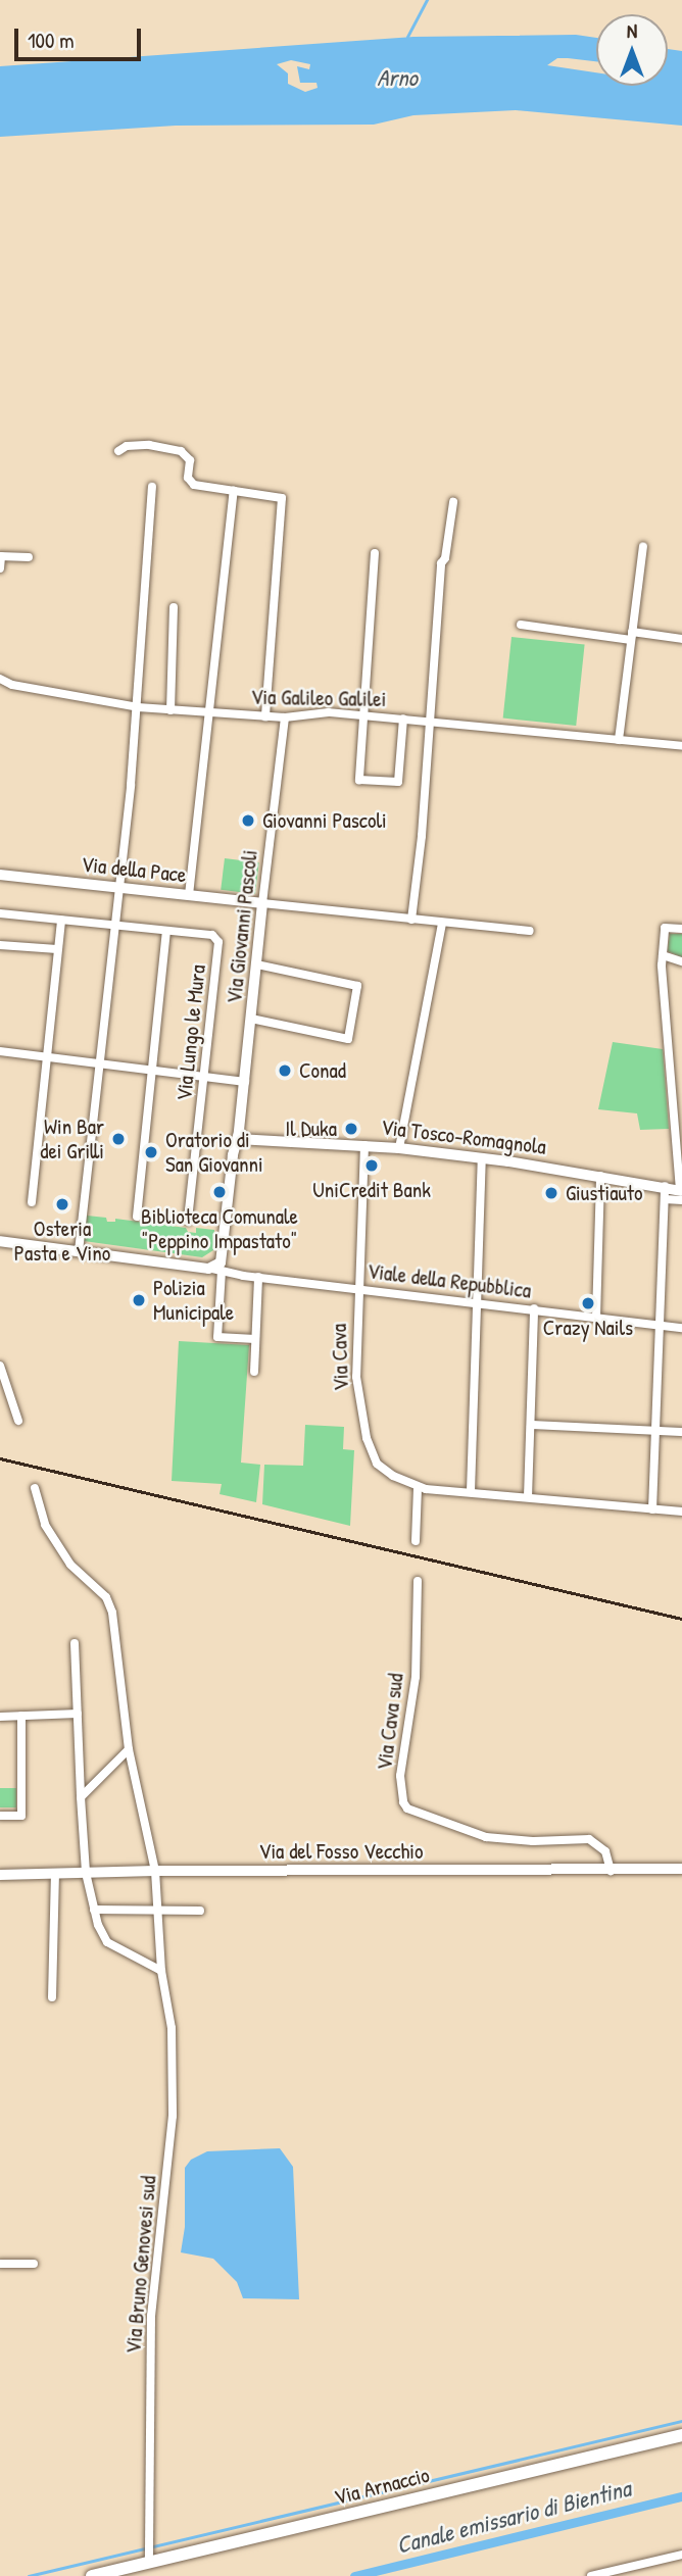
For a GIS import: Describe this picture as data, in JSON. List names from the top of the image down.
{
  "streets": {
    "main road": [
      "Via della Pace",
      "Via Giovanni Pascoli",
      "Via Tosco-Romagnola",
      "Via Arnaccio"
    ],
    "street": [
      "Via Galileo Galilei",
      "Via Lungo le Mura",
      "Viale della Repubblica",
      "Via Cava",
      "Via Cava sud",
      "Via del Fosso Vecchio",
      "Via Bruno Genovesi sud"
    ]
  },
  "crossings": [
    ["Via Galileo Galilei", "Via Giovanni Pascoli"],
    ["Via della Pace", "Via Giovanni Pascoli"],
    ["Via Giovanni Pascoli", "Via Tosco-Romagnola"],
    ["Via Giovanni Pascoli", "Viale della Repubblica"],
    ["Via Tosco-Romagnola", "Via Cava"],
    ["Viale della Repubblica", "Via Cava"],
    ["Via Cava sud", "Via del Fosso Vecchio"],
    ["Via del Fosso Vecchio", "Via Bruno Genovesi sud"],
    ["Via Bruno Genovesi sud", "Via Arnaccio"]
  ],
  "water": ["Arno", "Canale emissario di Bientina"],
  "places": [
    "Giovanni Pascoli",
    "Conad",
    "Il Duka",
    "Win Bar dei Grilli",
    "Oratorio di San Giovanni",
    "UniCredit Bank",
    "Biblioteca Comunale \"Peppino Impastato\"",
    "Giustiauto",
    "Osteria Pasta e Vino",
    "Polizia Municipale",
    "Crazy Nails"
  ],
  "scale_bar": "100 m",
  "north": "top"
}
